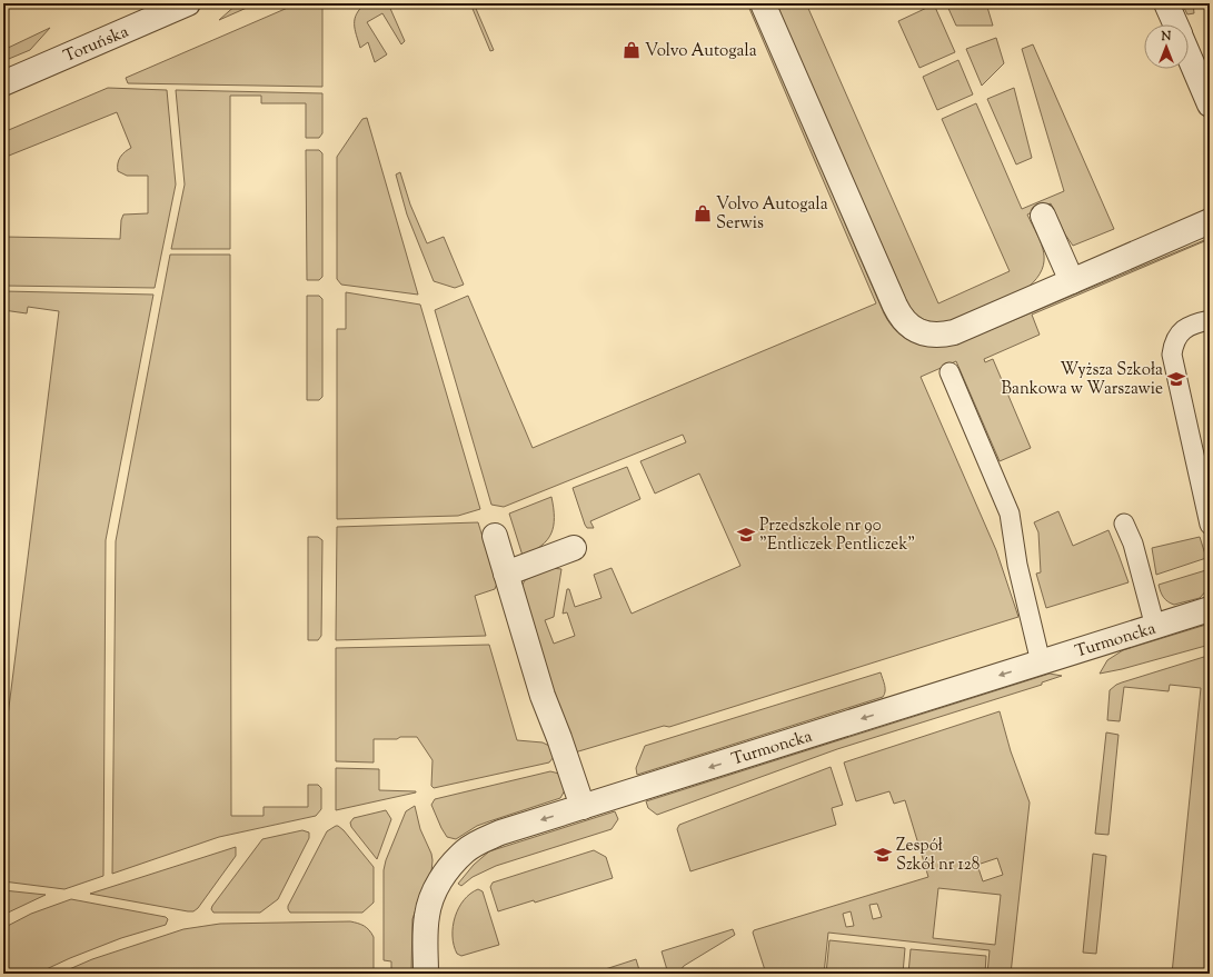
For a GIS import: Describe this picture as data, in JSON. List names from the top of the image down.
{
  "streets": {
    "street": ["Toruńska", "Turmoncka"]
  },
  "one_way": ["Turmoncka"],
  "places": {
    "shop": ["Volvo Autogala", "Volvo Autogala Serwis"],
    "school or university": ["Wyższa Szkoła Bankowa w Warszawie", "Przedszkole nr 90 \"Entliczek Pentliczek\"", "Zespół Szkół nr 128"]
  },
  "north": "top"
}
